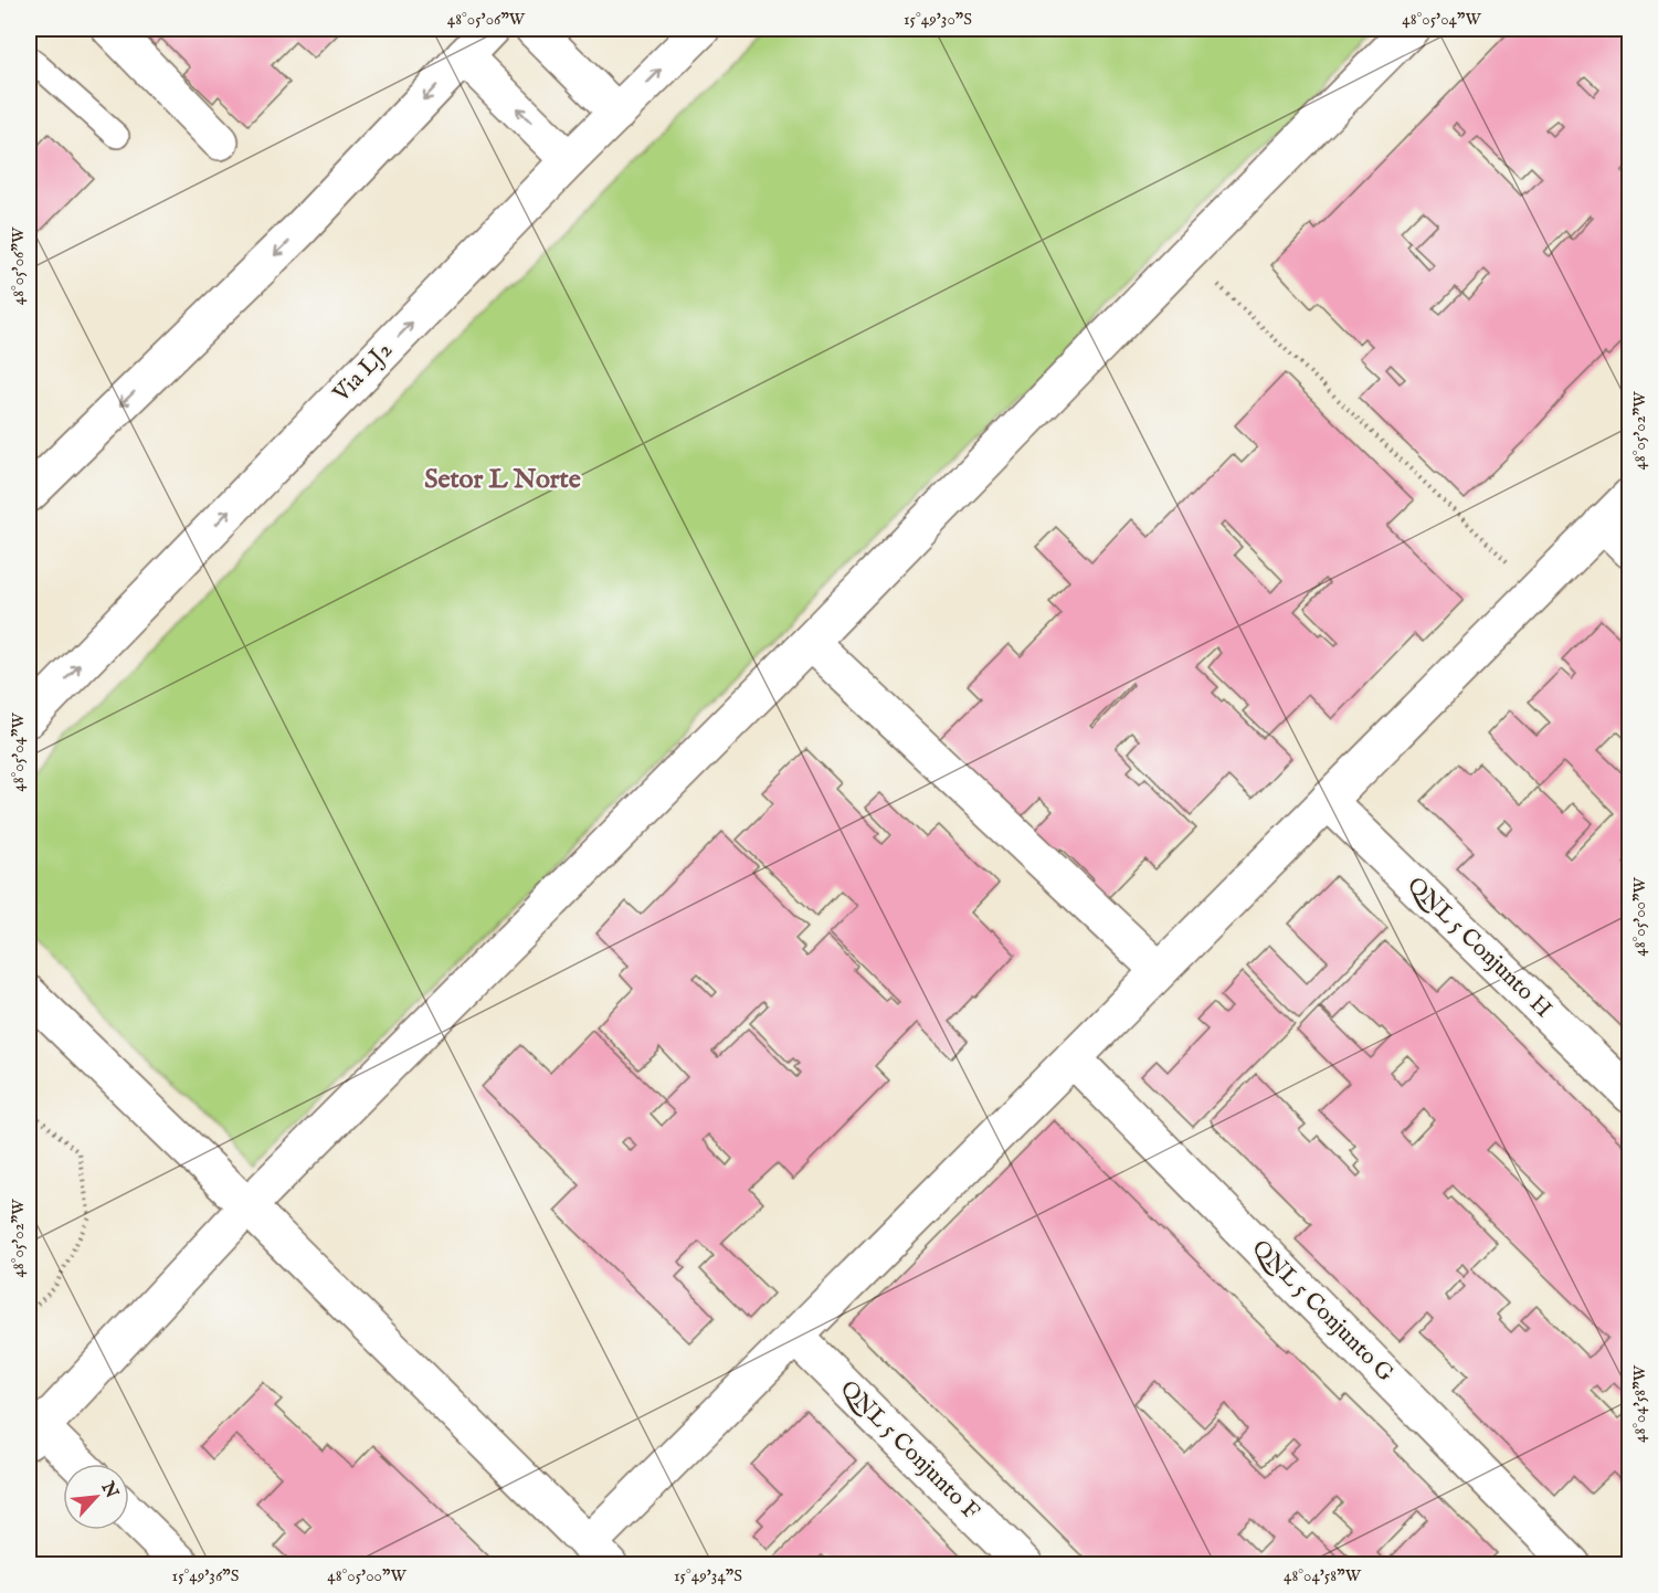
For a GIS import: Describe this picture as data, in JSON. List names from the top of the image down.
{
  "streets": {
    "street": [
      "Via LJ2",
      "QNL 5 Conjunto H",
      "QNL 5 Conjunto G",
      "QNL 5 Conjunto F"
    ]
  },
  "districts": ["Setor L Norte"],
  "north": "top right",
  "coordinates": [
    "48°05'06\"W",
    "15°49'30\"S",
    "48°05'04\"W",
    "48°05'02\"W",
    "48°05'00\"W",
    "48°04'58\"W",
    "15°49'36\"S",
    "15°49'34\"S"
  ]
}
